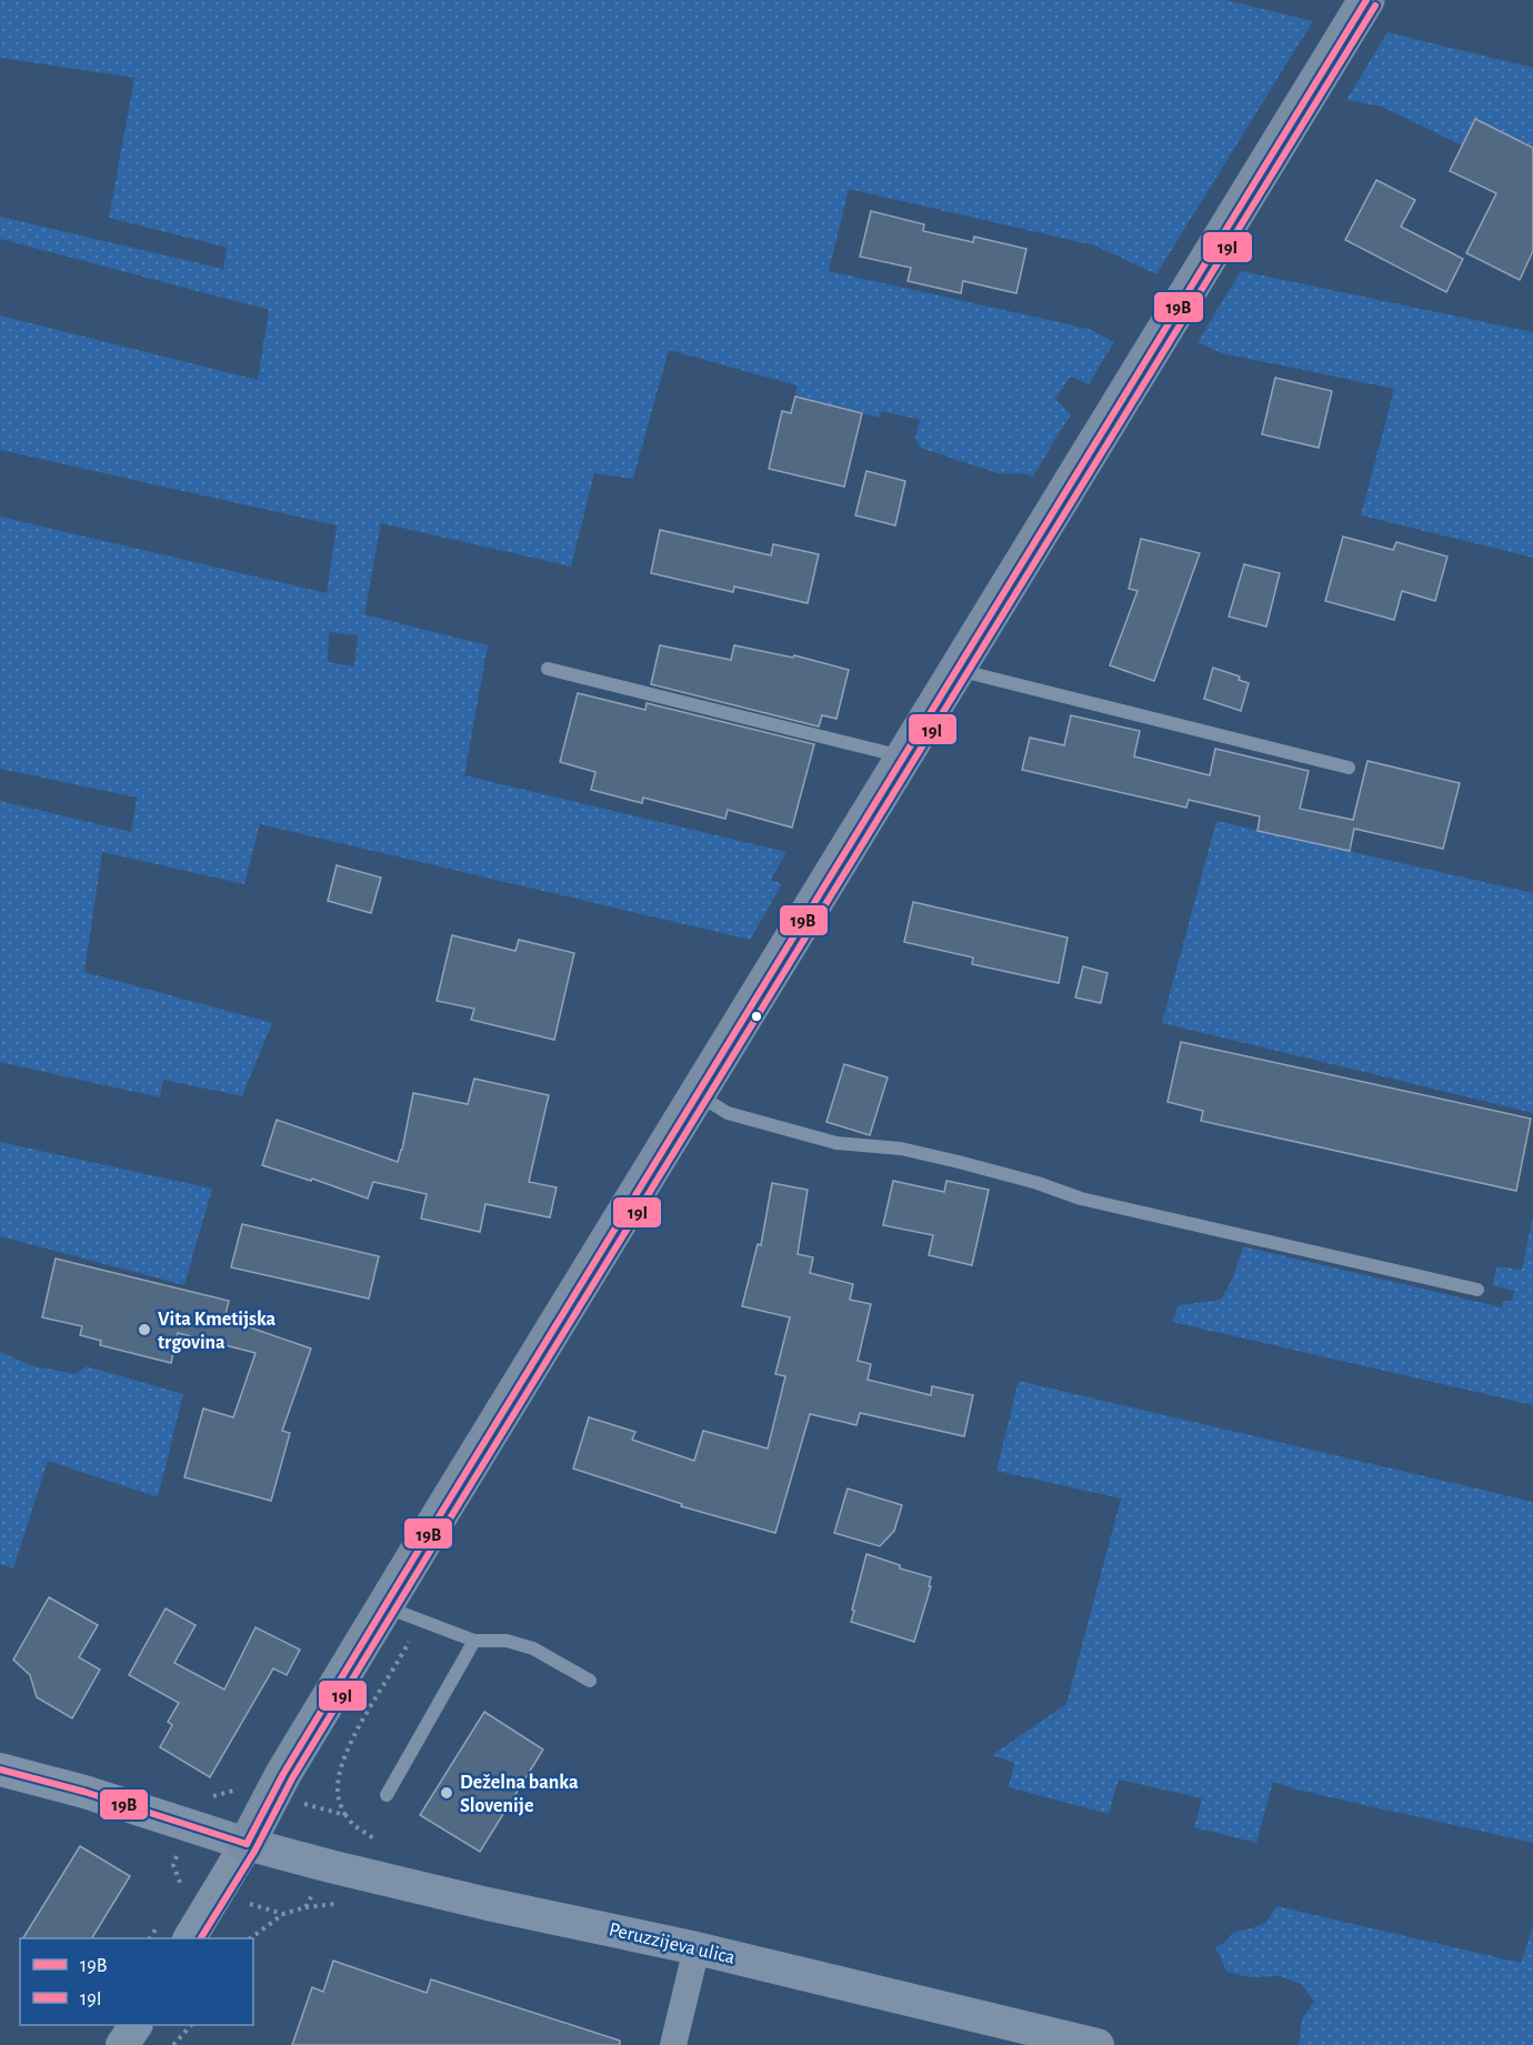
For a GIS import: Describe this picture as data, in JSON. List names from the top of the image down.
{
  "streets": {
    "street": ["Peruzzijeva ulica"]
  },
  "places": ["Vita Kmetijska trgovina", "Deželna banka Slovenije"],
  "lines": ["transit line 19B", "transit line 19I"],
  "legend": ["19B", "19I"]
}
